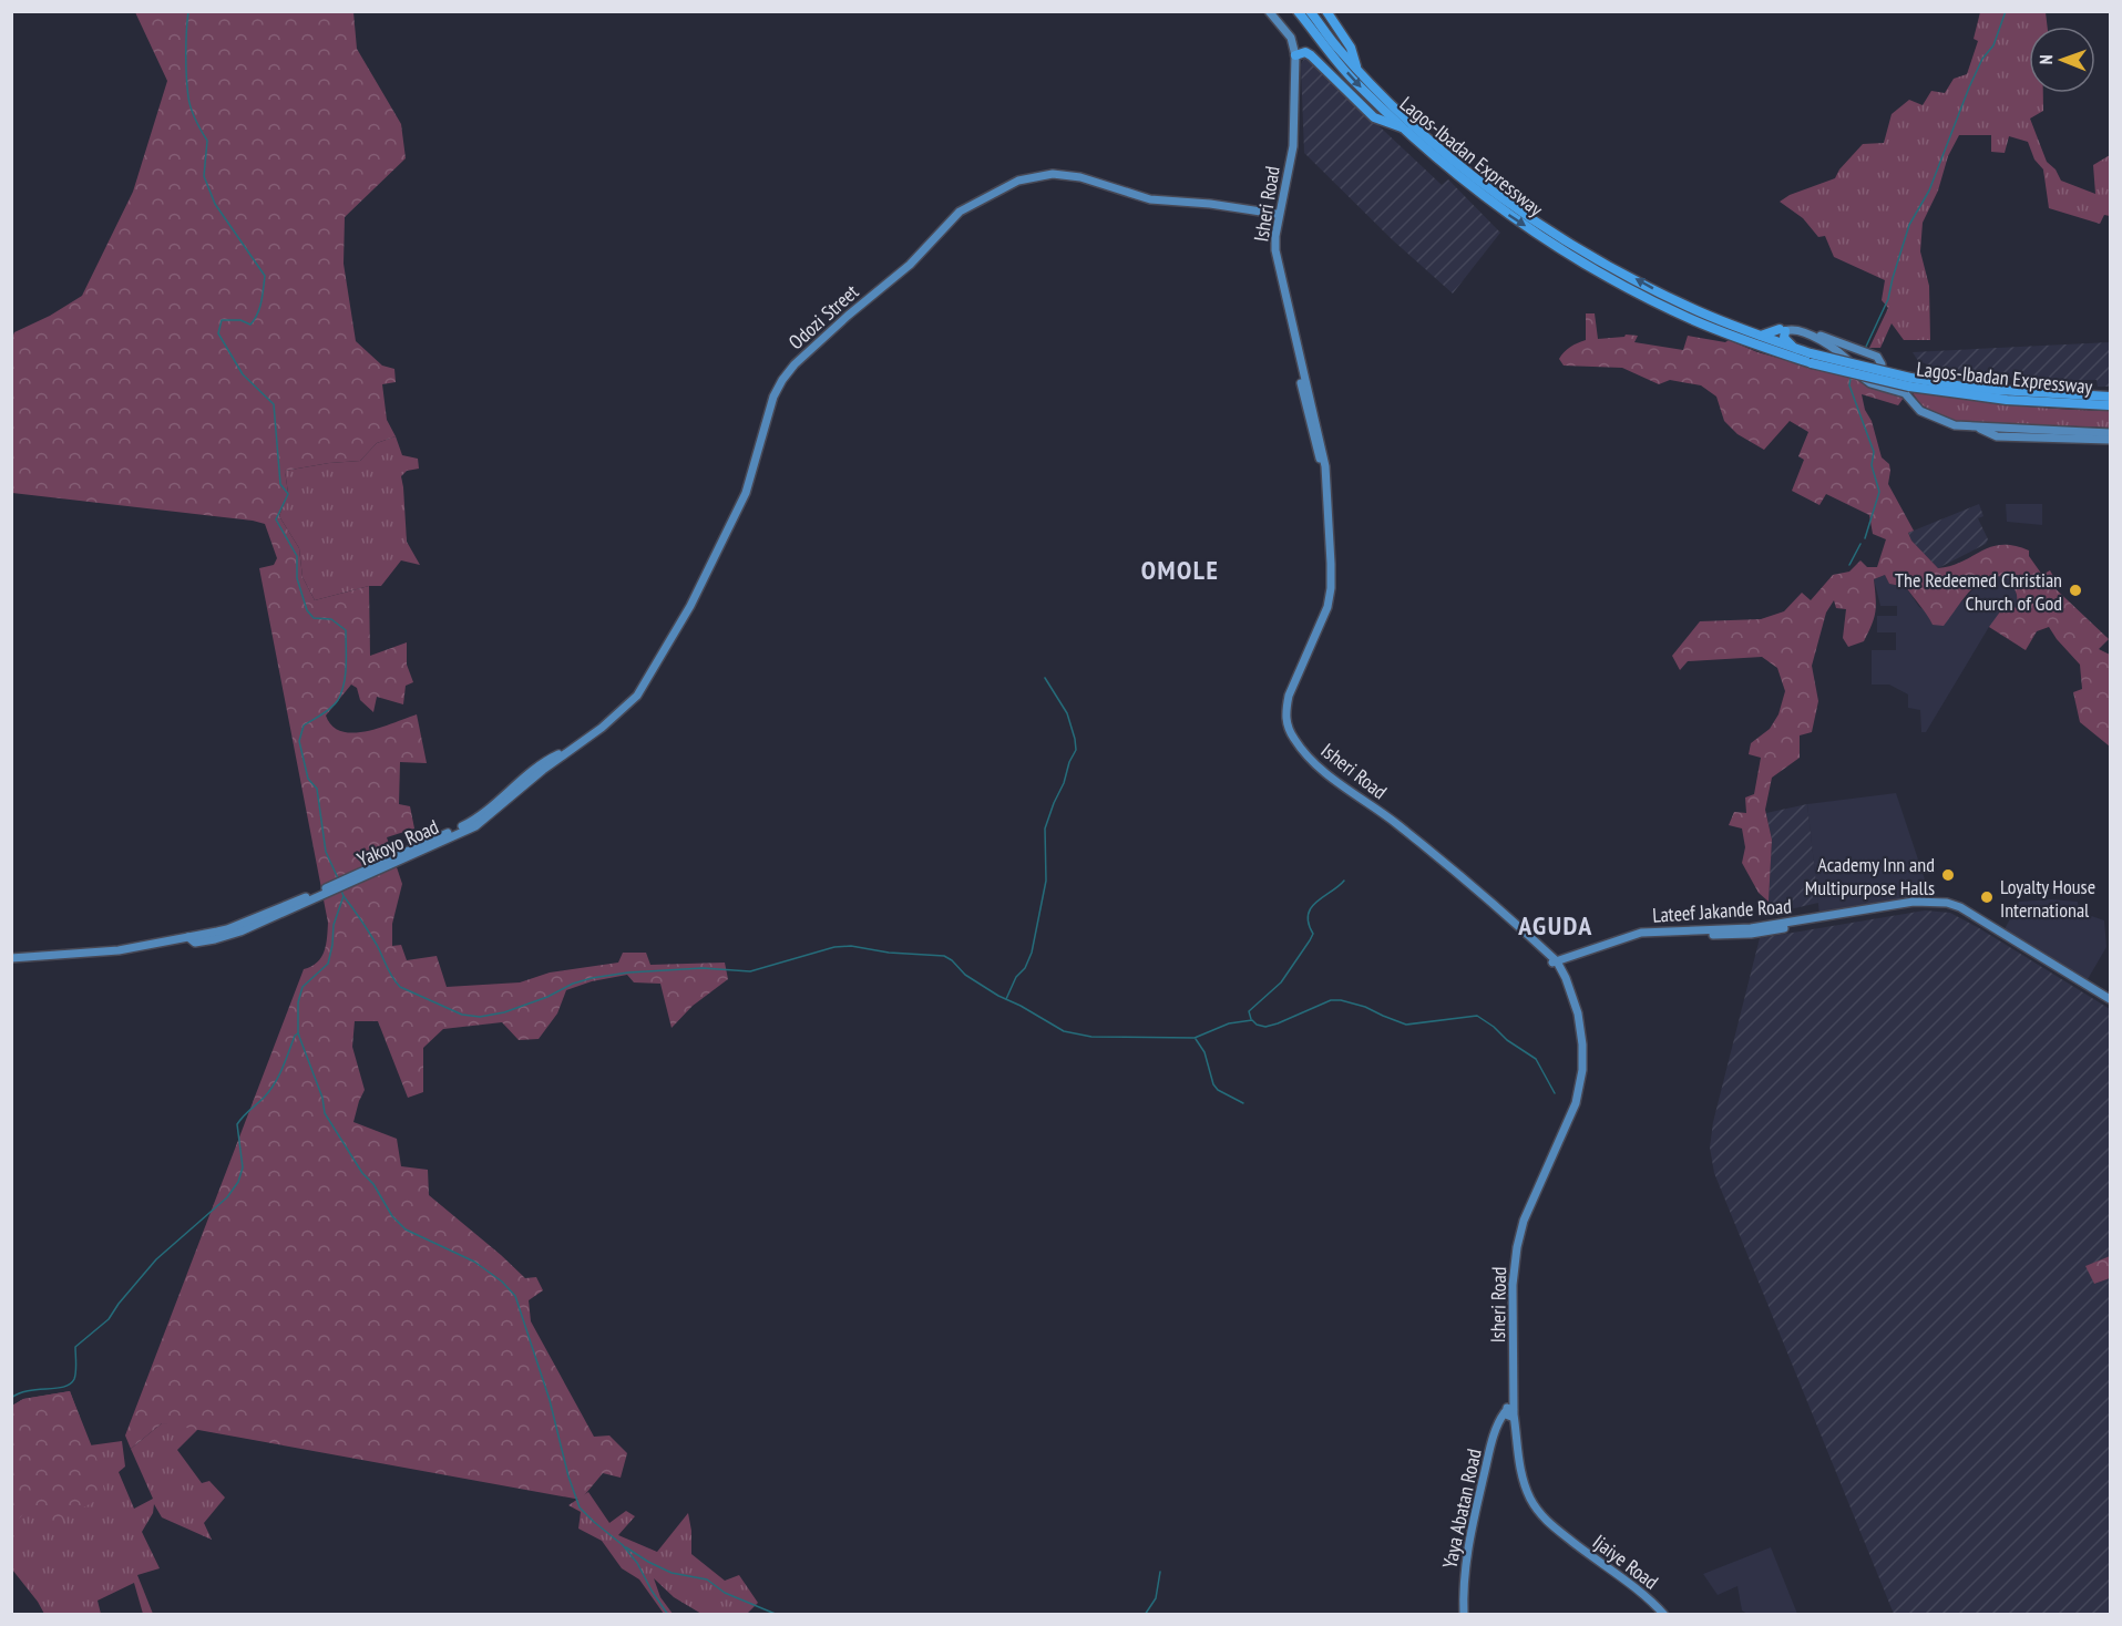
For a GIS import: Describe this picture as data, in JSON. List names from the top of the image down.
{
  "streets": {
    "highway": ["Lagos-Ibadan Expressway"],
    "main road": [
      "Isheri Road",
      "Odozi Street",
      "Yakoyo Road",
      "Lateef Jakande Road",
      "Yaya Abatan Road",
      "Ijaiye Road"
    ]
  },
  "crossings": [
    ["Isheri Road", "Odozi Street"],
    ["Isheri Road", "Lateef Jakande Road"],
    ["Isheri Road", "Yaya Abatan Road"],
    ["Isheri Road", "Ijaiye Road"],
    ["Odozi Street", "Yakoyo Road"]
  ],
  "districts": ["OMOLE", "AGUDA"],
  "places": ["The Redeemed Christian Church of God", "Academy Inn and Multipurpose Halls", "Loyalty House International"],
  "north": "left"
}
